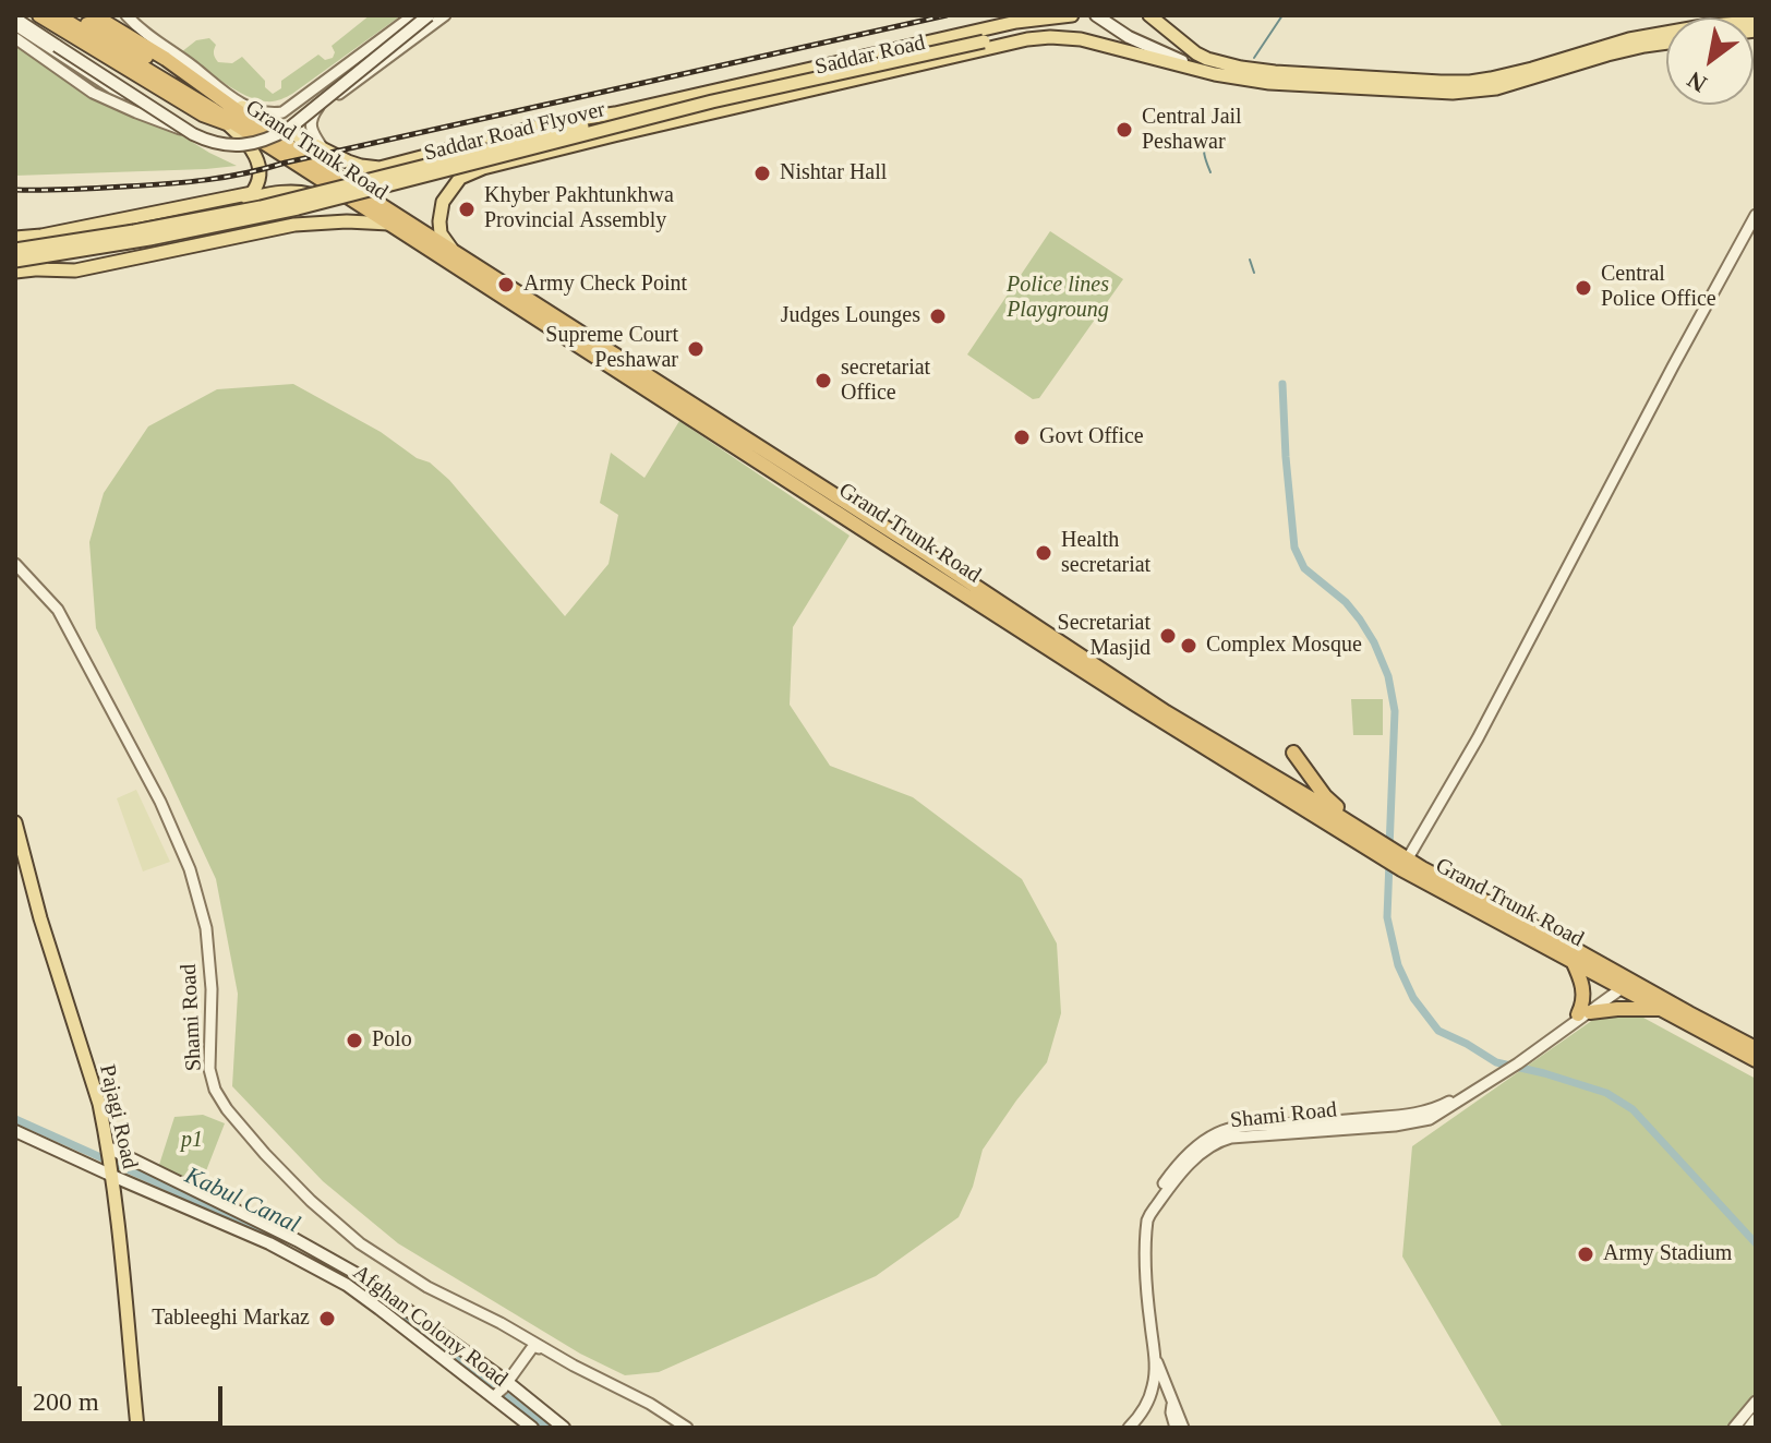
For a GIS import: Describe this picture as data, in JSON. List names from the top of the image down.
{
  "streets": {
    "highway": ["Grand Trunk Road"],
    "main road": [
      "Saddar Road",
      "Saddar Road Flyover",
      "Pajagi Road",
      "Afghan Colony Road"
    ],
    "street": ["Shami Road"]
  },
  "crossings": [
    ["Saddar Road", "Saddar Road Flyover"],
    ["Saddar Road", "Grand Trunk Road"],
    ["Grand Trunk Road", "Shami Road"],
    ["Pajagi Road", "Afghan Colony Road"]
  ],
  "water": ["Kabul Canal"],
  "parks": ["Police lines Playgroung", "p1"],
  "places": [
    "Central Jail Peshawar",
    "Nishtar Hall",
    "Khyber Pakhtunkhwa Provincial Assembly",
    "Army Check Point",
    "Central Police Office",
    "Judges Lounges",
    "Supreme Court Peshawar",
    "secretariat Office",
    "Govt Office",
    "Health secretariat",
    "Secretariat Masjid",
    "Complex Mosque",
    "Polo",
    "Army Stadium",
    "Tableeghi Markaz"
  ],
  "scale_bar": "200 m",
  "north": "bottom left"
}
